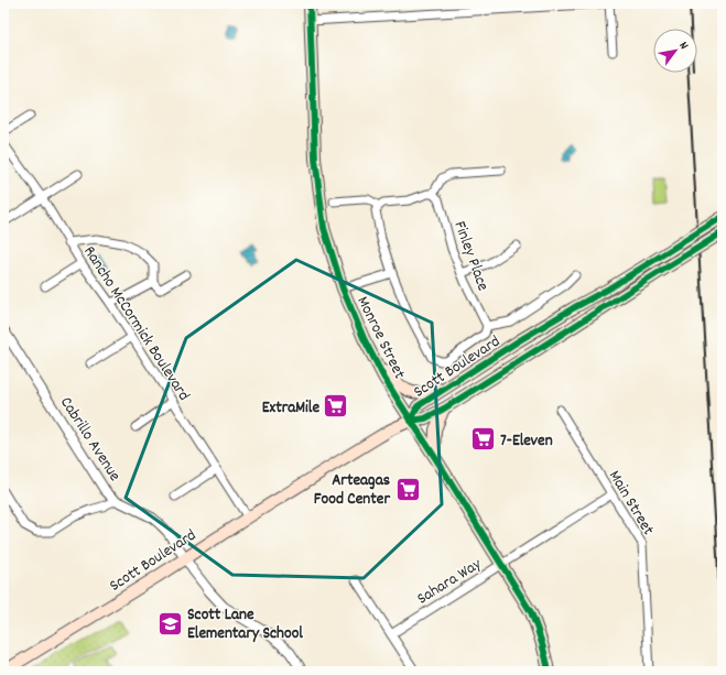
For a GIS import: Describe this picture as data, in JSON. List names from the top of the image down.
{
  "streets": {
    "main road": ["Monroe Street", "Scott Boulevard"],
    "street": [
      "Finley Place",
      "Rancho McCormick Boulevard",
      "Cabrillo Avenue",
      "Main Street",
      "Sahara Way"
    ]
  },
  "crossings": [
    ["Rancho McCormick Boulevard", "Scott Boulevard"],
    ["Monroe Street", "Scott Boulevard"],
    ["Monroe Street", "Sahara Way"],
    ["Scott Boulevard", "Cabrillo Avenue"],
    ["Main Street", "Sahara Way"]
  ],
  "places": {
    "supermarket": ["ExtraMile", "7-Eleven", "Arteagas Food Center"],
    "school or university": ["Scott Lane Elementary School"]
  },
  "north": "top right"
}
